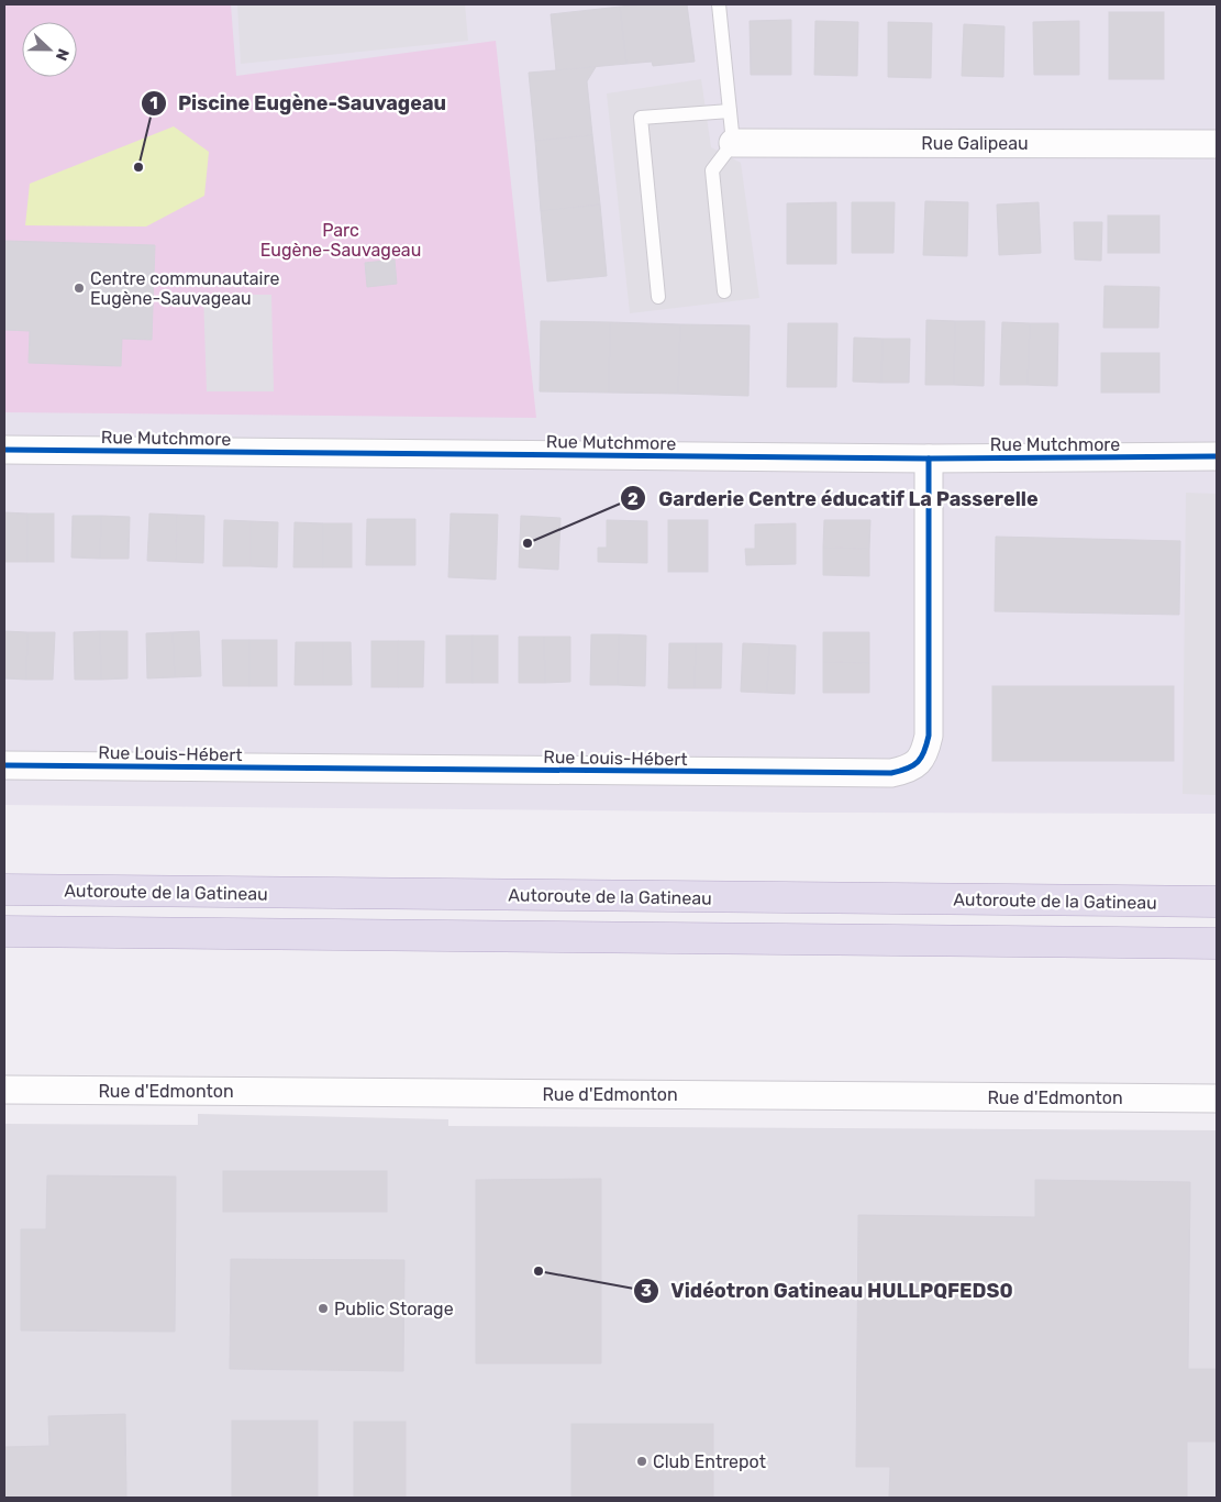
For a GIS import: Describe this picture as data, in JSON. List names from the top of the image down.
{
  "streets": {
    "highway": ["Autoroute de la Gatineau"],
    "street": [
      "Rue Galipeau",
      "Rue Mutchmore",
      "Rue Louis-Hébert",
      "Rue d'Edmonton"
    ]
  },
  "crossings": [
    ["Rue Mutchmore", "Rue Louis-Hébert"]
  ],
  "parks": ["Parc Eugène-Sauvageau"],
  "places": [
    "Piscine Eugène-Sauvageau",
    "Centre communautaire Eugène-Sauvageau",
    "Garderie Centre éducatif La Passerelle",
    "Vidéotron Gatineau HULLPQFEDS0",
    "Public Storage",
    "Club Entrepot"
  ],
  "north": "right"
}
